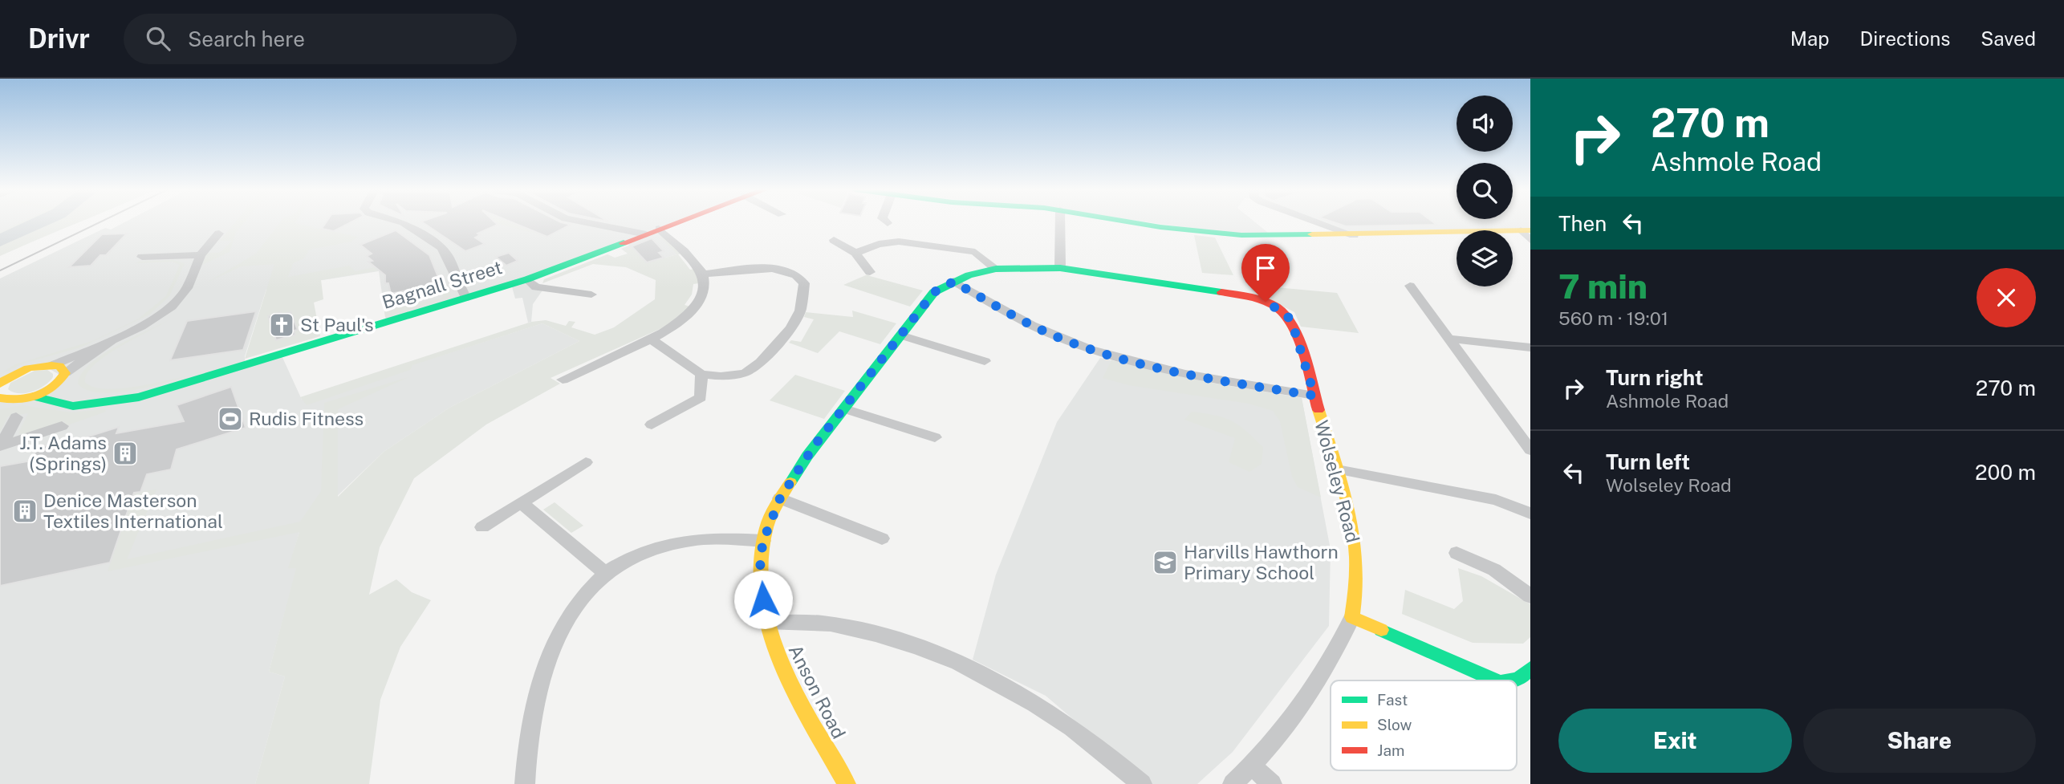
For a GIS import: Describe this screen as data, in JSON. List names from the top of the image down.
{
  "streets": {
    "street": ["Bagnall Street", "Wolseley Road", "Anson Road"]
  },
  "crossings": [
    ["Wolseley Road", "Anson Road"]
  ],
  "places": {
    "church": ["St Paul's"],
    "sports": ["Rudis Fitness"],
    "building": ["J.T. Adams (Springs)", "Denice Masterson Textiles International"],
    "school or university": ["Harvills Hawthorn Primary School"]
  },
  "legend": ["Fast", "Slow", "Jam"],
  "page": {
    "header": "Drivr",
    "search": "Search here",
    "nav": ["Map", "Directions", "Saved"],
    "turn": ["270 m", "Ashmole Road"],
    "then": "Then",
    "heading": ["7 min", "560 m · 19:01"],
    "list": [
      {
        "name": "Turn right",
        "note": "Ashmole Road",
        "value": "270 m"
      },
      {
        "name": "Turn left",
        "note": "Wolseley Road",
        "value": "200 m"
      }
    ],
    "buttons": ["Exit", "Share"]
  }
}
